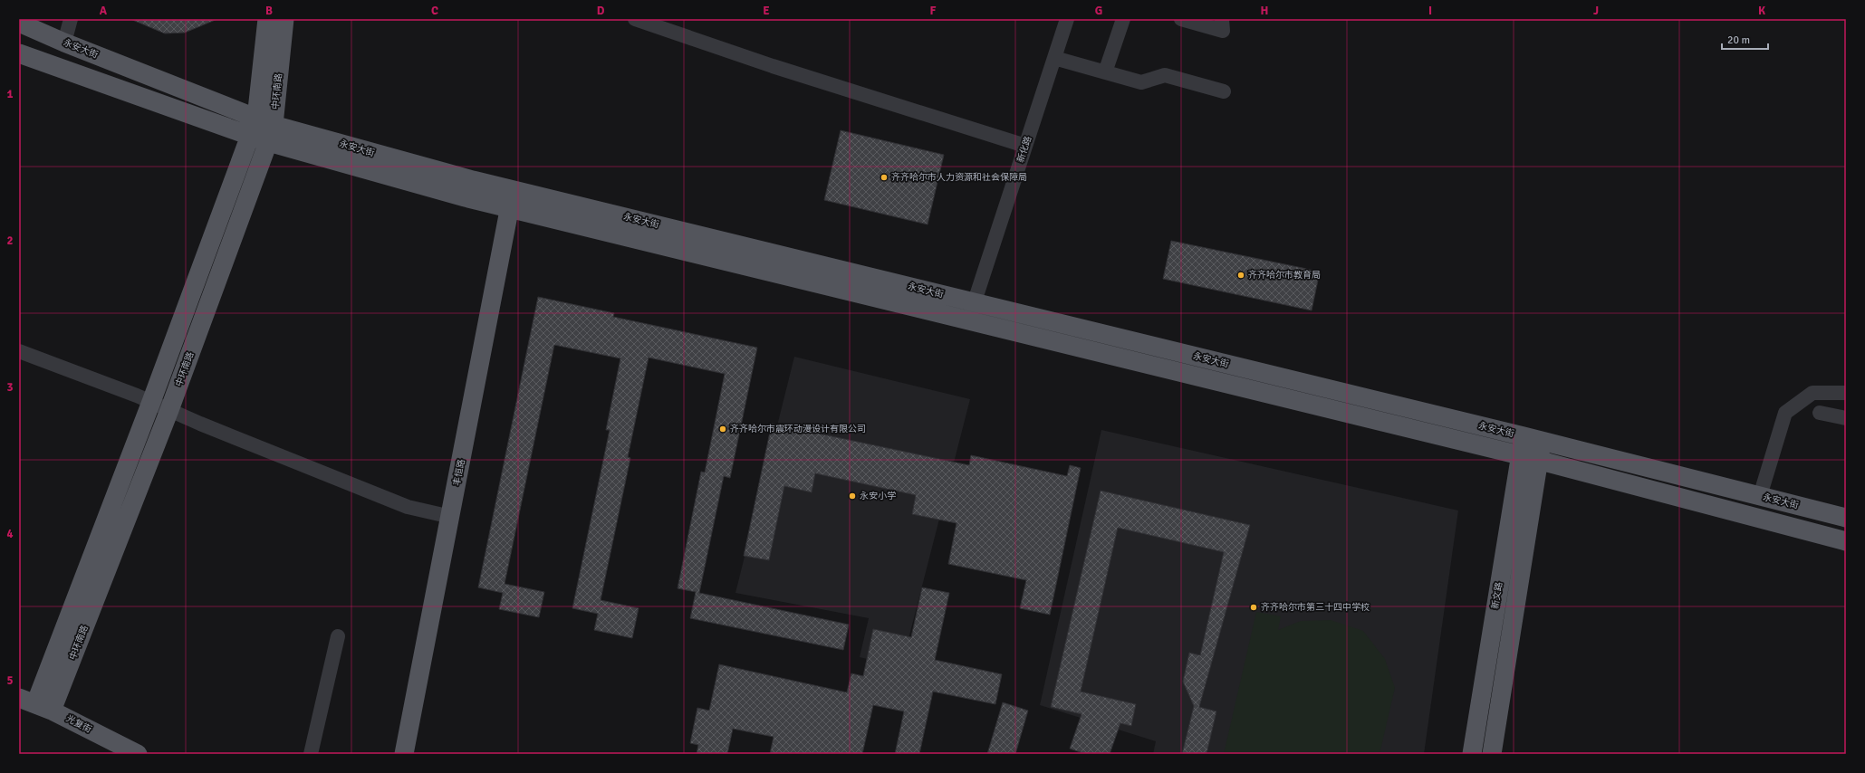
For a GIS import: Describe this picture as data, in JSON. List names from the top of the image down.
{
  "streets": {
    "main road": [
      "永安大街",
      "中环南路",
      "丰恒路",
      "新文路",
      "光复街"
    ],
    "street": ["新化路"]
  },
  "crossings": [
    ["永安大街", "中环南路"],
    ["永安大街", "新化路"],
    ["永安大街", "丰恒路"],
    ["永安大街", "新文路"],
    ["中环南路", "光复街"]
  ],
  "places": [
    "齐齐哈尔市人力资源和社会保障局",
    "齐齐哈尔市教育局",
    "齐齐哈尔市震环动漫设计有限公司",
    "永安小学",
    "齐齐哈尔市第三十四中学校"
  ],
  "scale_bar": "20 m",
  "grid": {
    "columns": [
      "A",
      "B",
      "C",
      "D",
      "E",
      "F",
      "G",
      "H",
      "I",
      "J",
      "K"
    ],
    "rows": [
      "1",
      "2",
      "3",
      "4",
      "5"
    ]
  }
}
